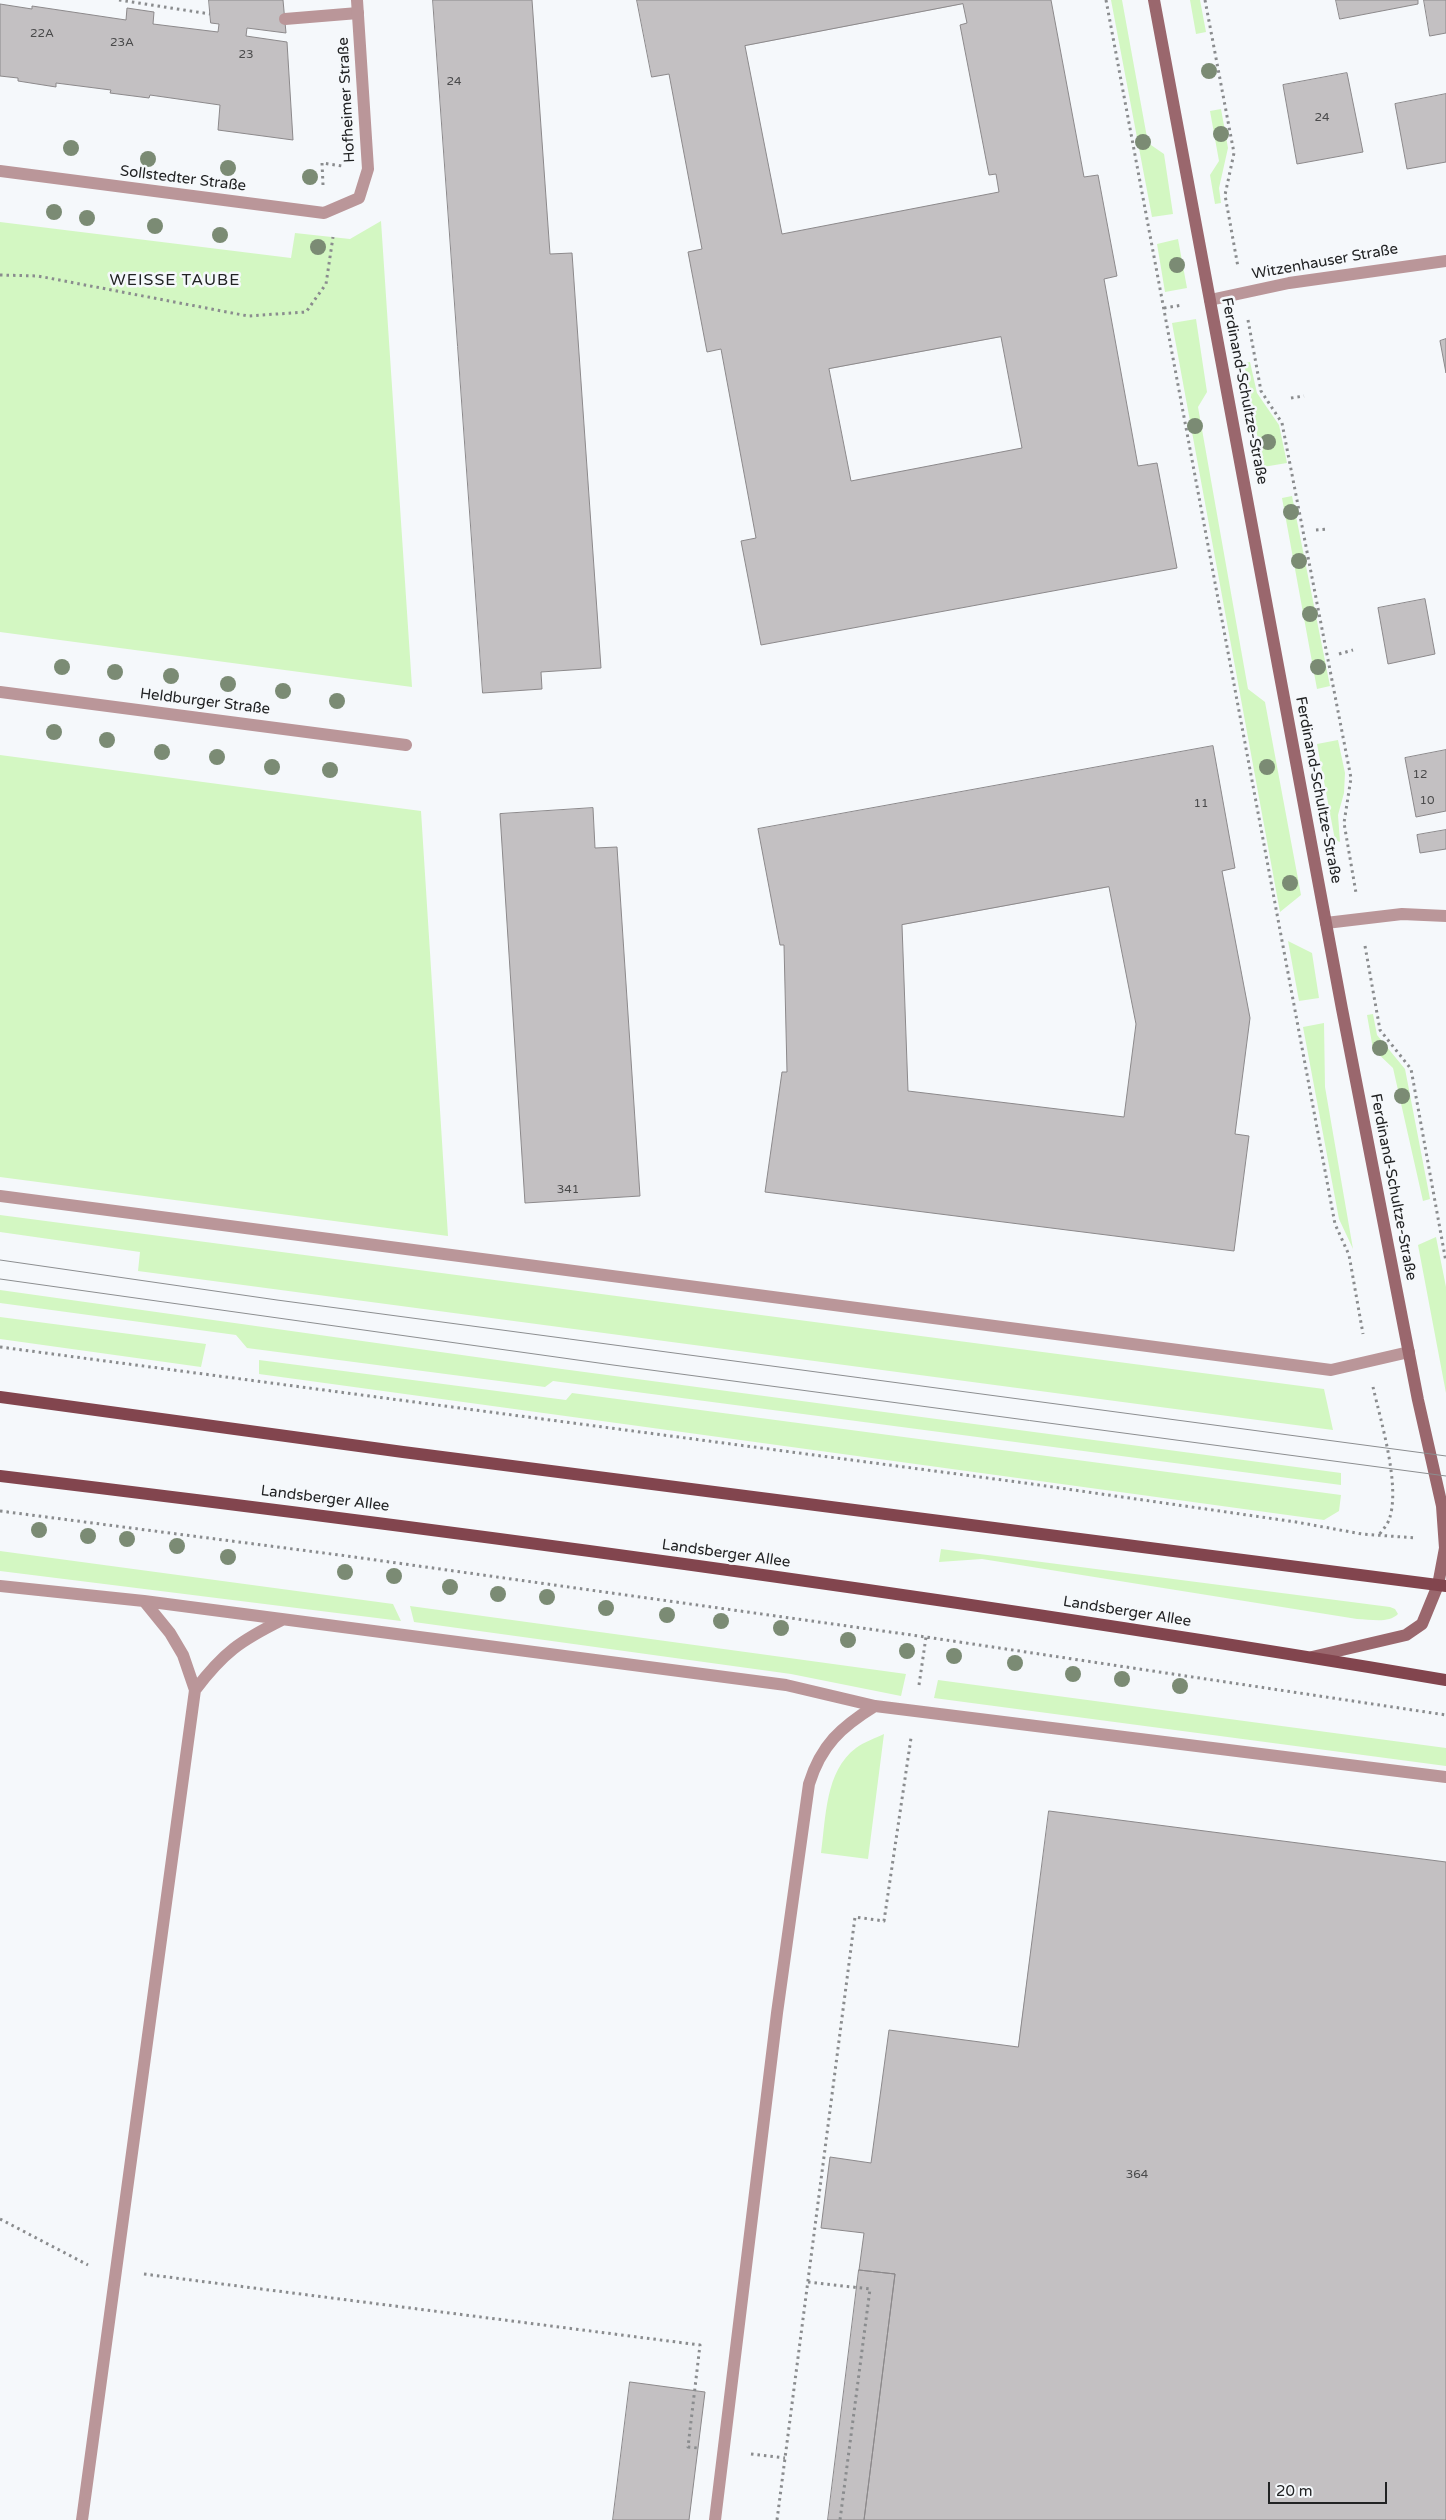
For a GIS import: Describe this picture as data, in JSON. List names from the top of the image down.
{
  "streets": {
    "main road": ["Landsberger Allee"],
    "street": [
      "Hofheimer Straße",
      "Sollstedter Straße",
      "Witzenhauser Straße",
      "Ferdinand-Schultze-Straße",
      "Heldburger Straße"
    ]
  },
  "crossings": [
    ["Hofheimer Straße", "Sollstedter Straße"],
    ["Witzenhauser Straße", "Ferdinand-Schultze-Straße"],
    ["Ferdinand-Schultze-Straße", "Landsberger Allee"]
  ],
  "districts": ["WEISSE TAUBE"],
  "house_numbers": [
    "22A",
    "23A",
    "23",
    "24",
    "24",
    "12",
    "10",
    "11",
    "341",
    "364"
  ],
  "scale_bar": "20 m"
}
